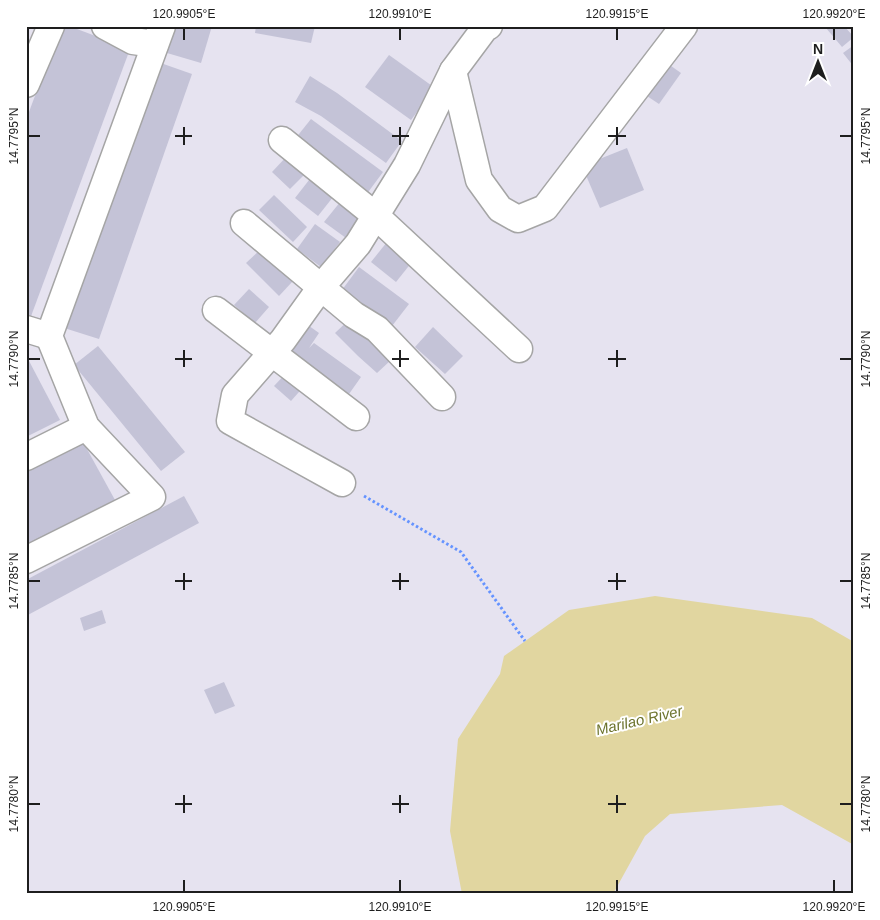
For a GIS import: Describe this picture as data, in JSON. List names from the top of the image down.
{
  "water": ["Marilao River"],
  "north": "top",
  "coordinates": [
    "120.9905°E",
    "120.9910°E",
    "120.9915°E",
    "120.9920°E",
    "14.7795°N",
    "14.7790°N",
    "14.7785°N",
    "14.7780°N"
  ]
}
